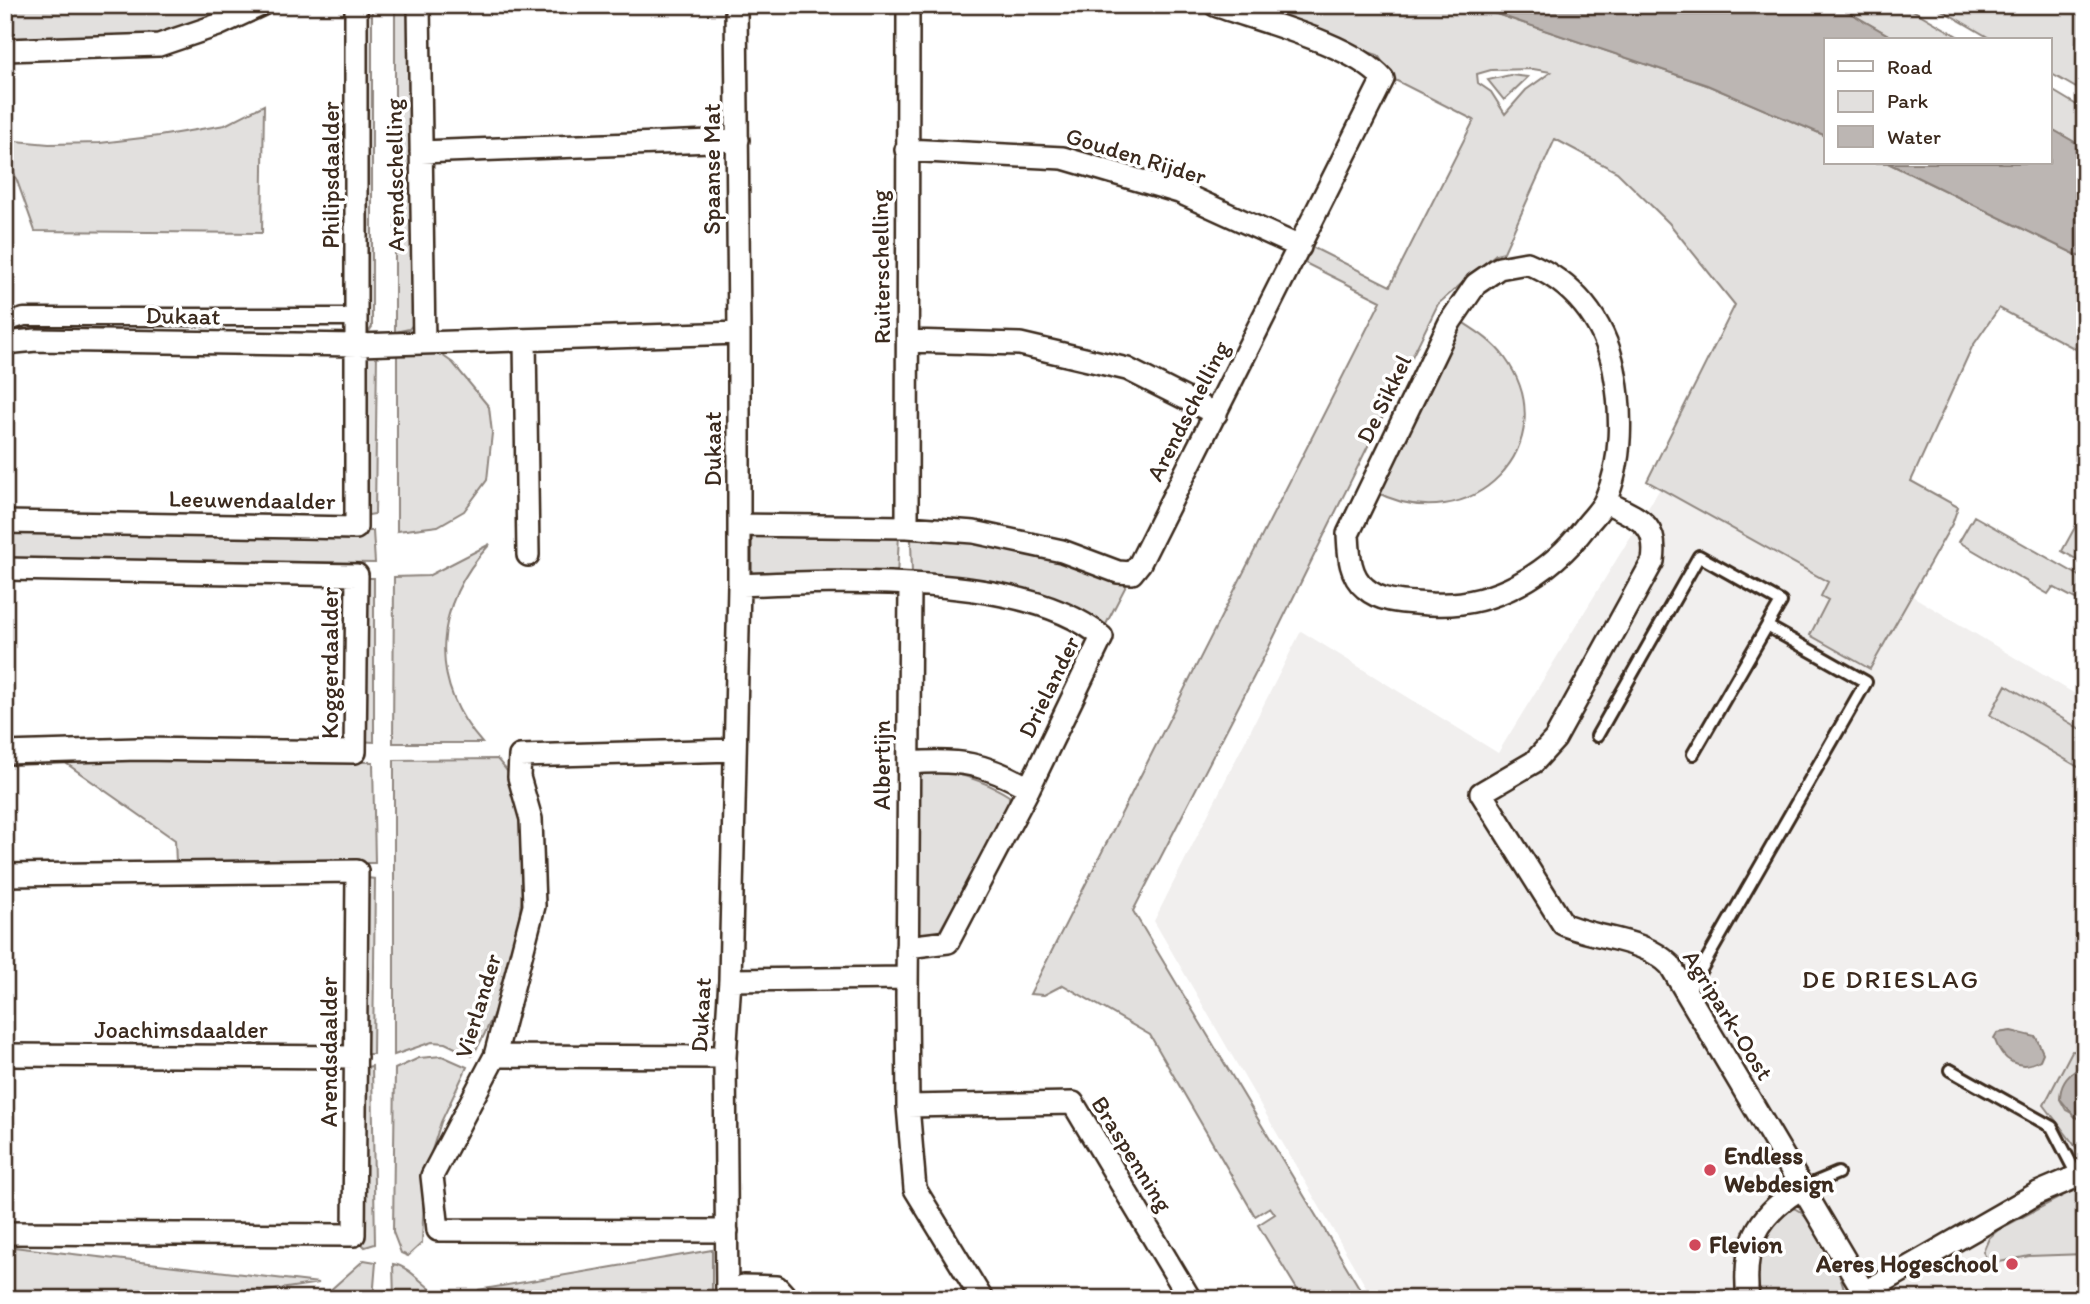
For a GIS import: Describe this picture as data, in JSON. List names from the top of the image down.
{
  "streets": {
    "street": [
      "Gouden Rijder",
      "Spaanse Mat",
      "Philipsdaalder",
      "Arendschelling",
      "Ruiterschelling",
      "Dukaat",
      "De Sikkel",
      "Leeuwendaalder",
      "Koggerdaalder",
      "Drielander",
      "Albertijn",
      "Vierlander",
      "Agripark-Oost",
      "Joachimsdaalder",
      "Arendsdaalder",
      "Braspenning"
    ]
  },
  "crossings": [
    ["Gouden Rijder", "Arendschelling"],
    ["Gouden Rijder", "Ruiterschelling"],
    ["Spaanse Mat", "Dukaat"],
    ["Philipsdaalder", "Dukaat"],
    ["Philipsdaalder", "Leeuwendaalder"],
    ["Arendschelling", "Ruiterschelling"],
    ["Arendschelling", "Dukaat"],
    ["Dukaat", "Leeuwendaalder"],
    ["Dukaat", "Drielander"],
    ["Dukaat", "Vierlander"],
    ["De Sikkel", "Agripark-Oost"],
    ["Drielander", "Albertijn"],
    ["Joachimsdaalder", "Arendsdaalder"]
  ],
  "districts": ["DE DRIESLAG"],
  "places": ["Endless Webdesign", "Flevion", "Aeres Hogeschool"],
  "legend": ["Road", "Park", "Water"]
}
